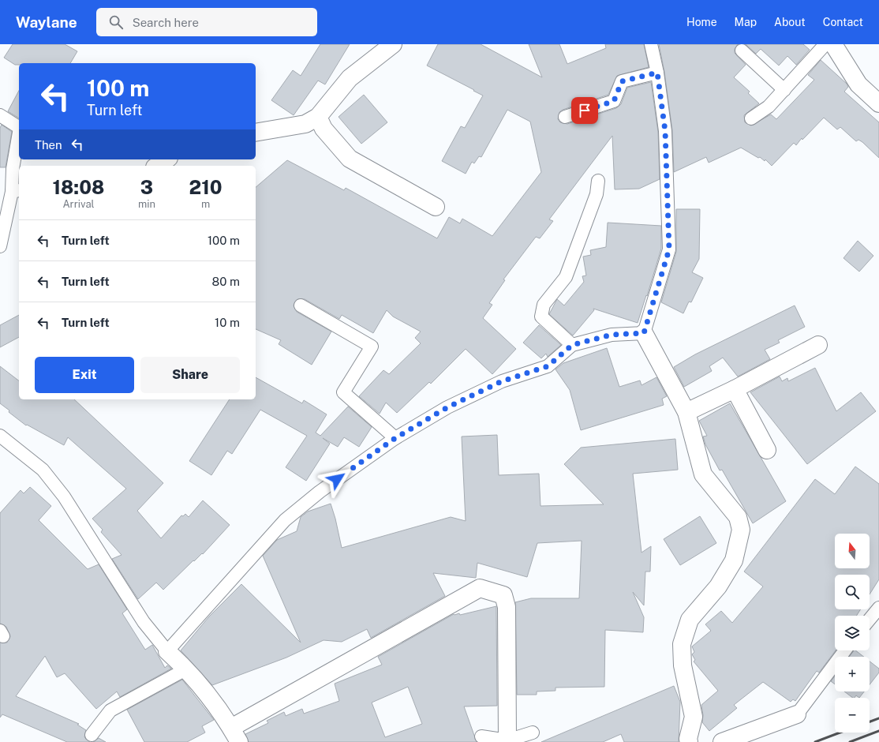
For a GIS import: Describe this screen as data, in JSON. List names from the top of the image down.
{
  "north": "top",
  "page": {
    "header": "Waylane",
    "search": "Search here",
    "nav": [
      "Home",
      "Map",
      "About",
      "Contact"
    ],
    "turn": ["100 m", "Turn left"],
    "then": "Then",
    "eta": [
      "18:08",
      "Arrival",
      "3",
      "min",
      "210",
      "m"
    ],
    "list": [
      {
        "name": "Turn left",
        "value": "100 m"
      },
      {
        "name": "Turn left",
        "value": "80 m"
      },
      {
        "name": "Turn left",
        "value": "10 m"
      }
    ],
    "buttons": ["Exit", "Share"],
    "map_buttons": ["+", "−"]
  }
}
